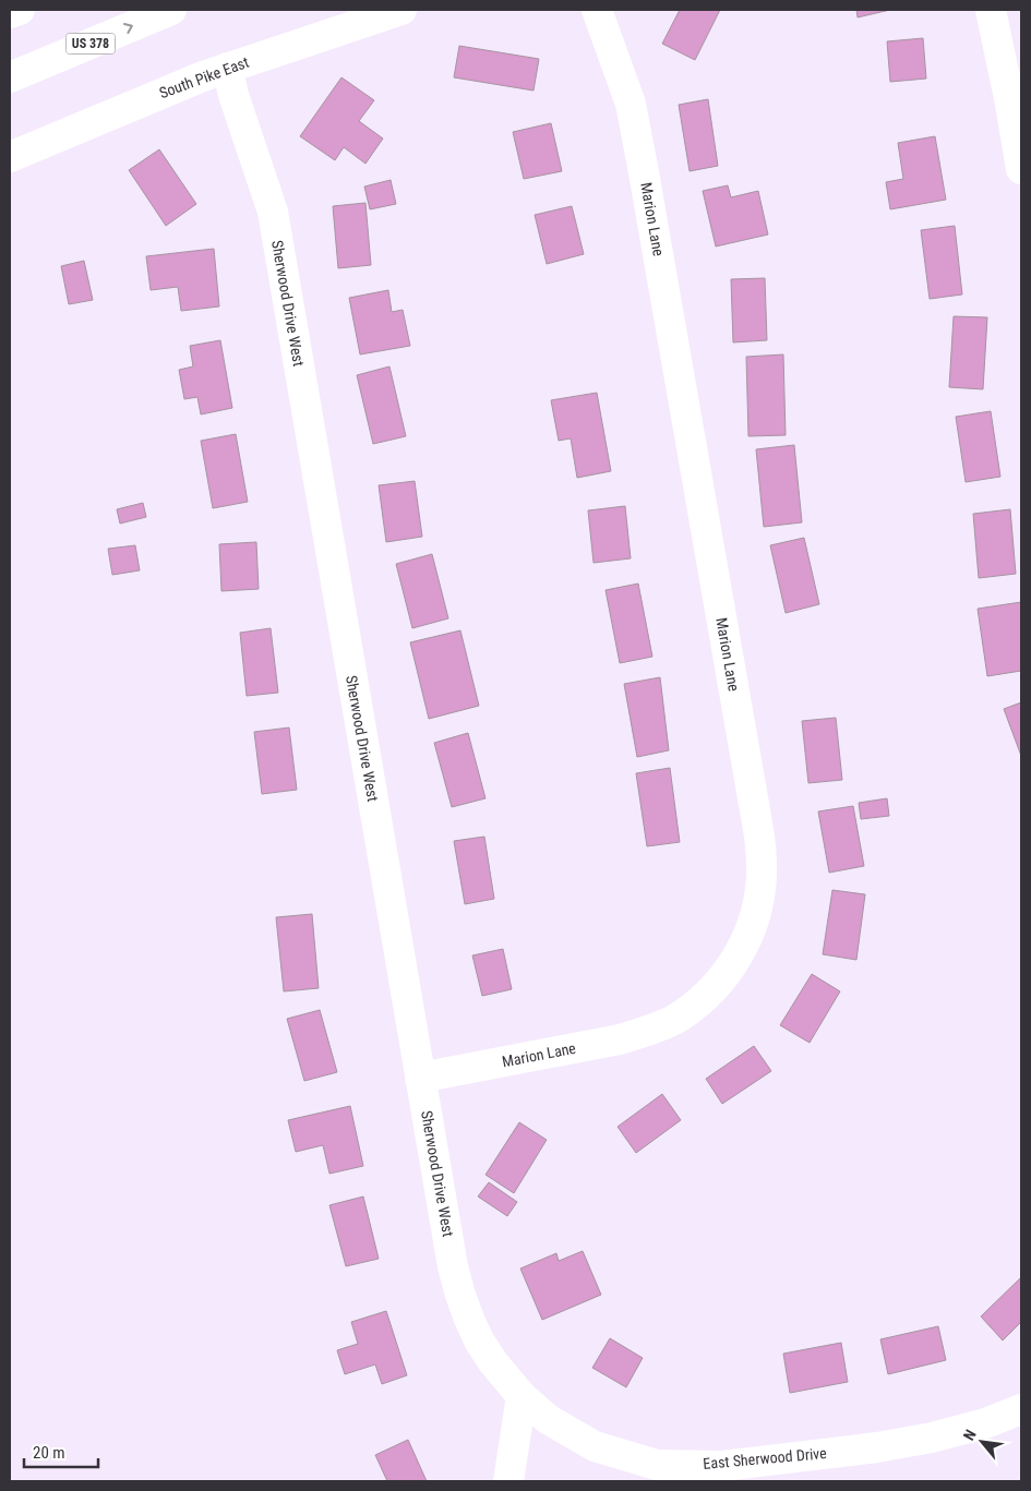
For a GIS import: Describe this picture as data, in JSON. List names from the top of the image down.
{
  "streets": {
    "main road": [
      "US 378",
      "South Pike East",
      "Marion Lane",
      "Sherwood Drive West",
      "East Sherwood Drive"
    ]
  },
  "crossings": [
    ["South Pike East", "Sherwood Drive West"],
    ["Marion Lane", "Sherwood Drive West"],
    ["Sherwood Drive West", "East Sherwood Drive"]
  ],
  "scale_bar": "20 m",
  "north": "top left"
}
